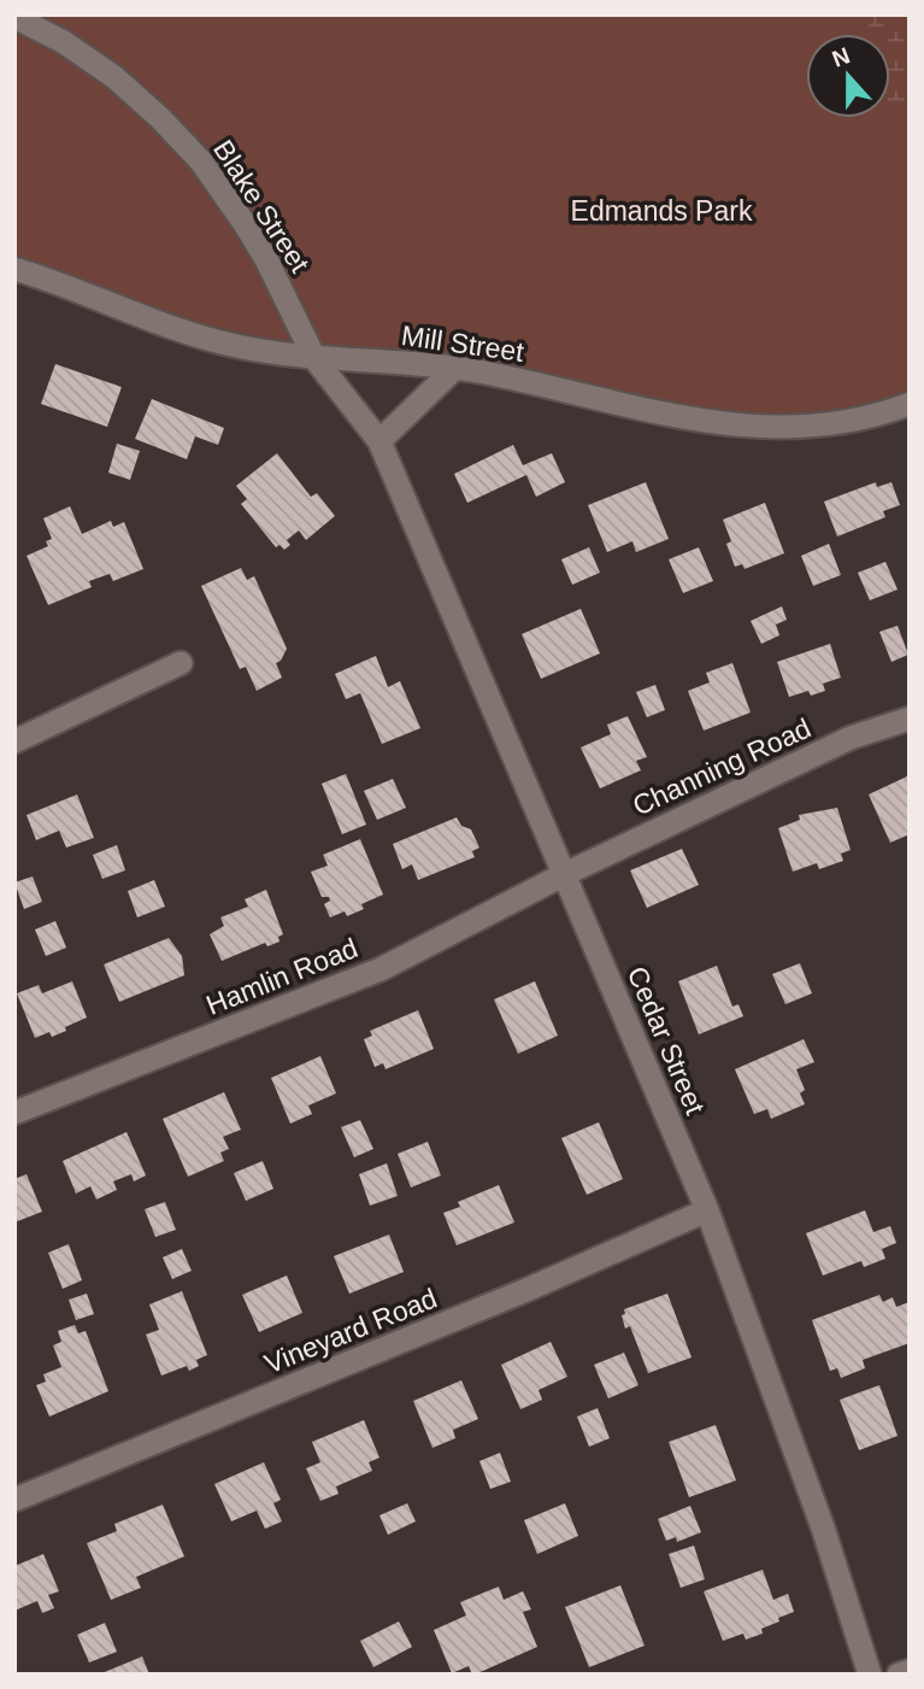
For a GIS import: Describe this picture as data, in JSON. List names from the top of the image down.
{
  "streets": {
    "street": [
      "Blake Street",
      "Mill Street",
      "Channing Road",
      "Hamlin Road",
      "Cedar Street",
      "Vineyard Road"
    ]
  },
  "crossings": [
    ["Blake Street", "Mill Street"],
    ["Blake Street", "Cedar Street"],
    ["Mill Street", "Cedar Street"],
    ["Channing Road", "Hamlin Road"],
    ["Channing Road", "Cedar Street"],
    ["Hamlin Road", "Cedar Street"],
    ["Cedar Street", "Vineyard Road"]
  ],
  "parks": ["Edmands Park"],
  "north": "top"
}
